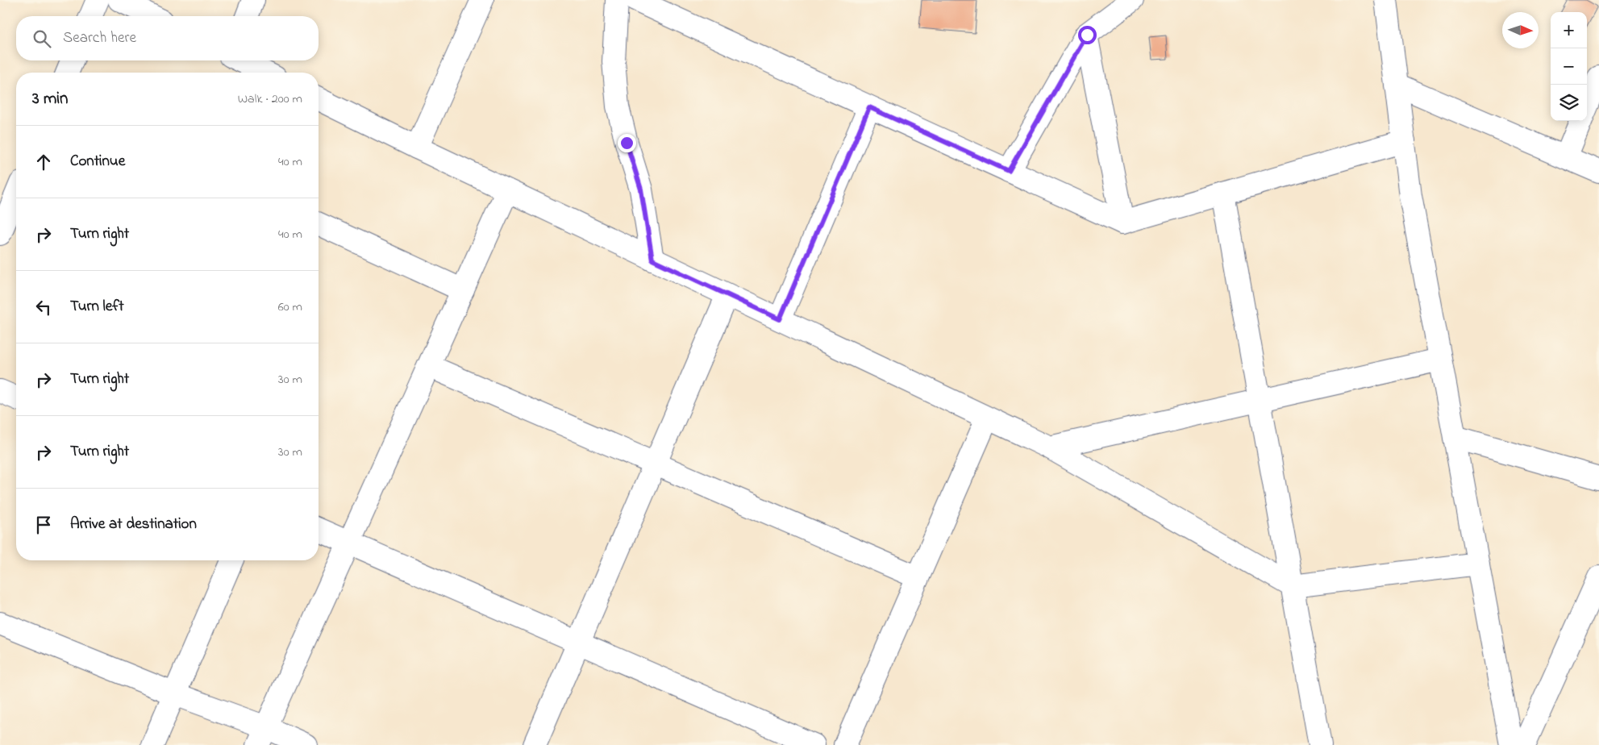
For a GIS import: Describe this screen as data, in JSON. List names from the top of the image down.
{
  "north": "right",
  "page": {
    "map_buttons": ["+", "−"],
    "search": "Search here",
    "heading": ["3 min", "Walk · 200 m"],
    "list": [
      ["Continue", "40 m"],
      ["Turn right", "40 m"],
      ["Turn left", "60 m"],
      ["Turn right", "30 m"],
      ["Turn right", "30 m"],
      "Arrive at destination"
    ]
  }
}
